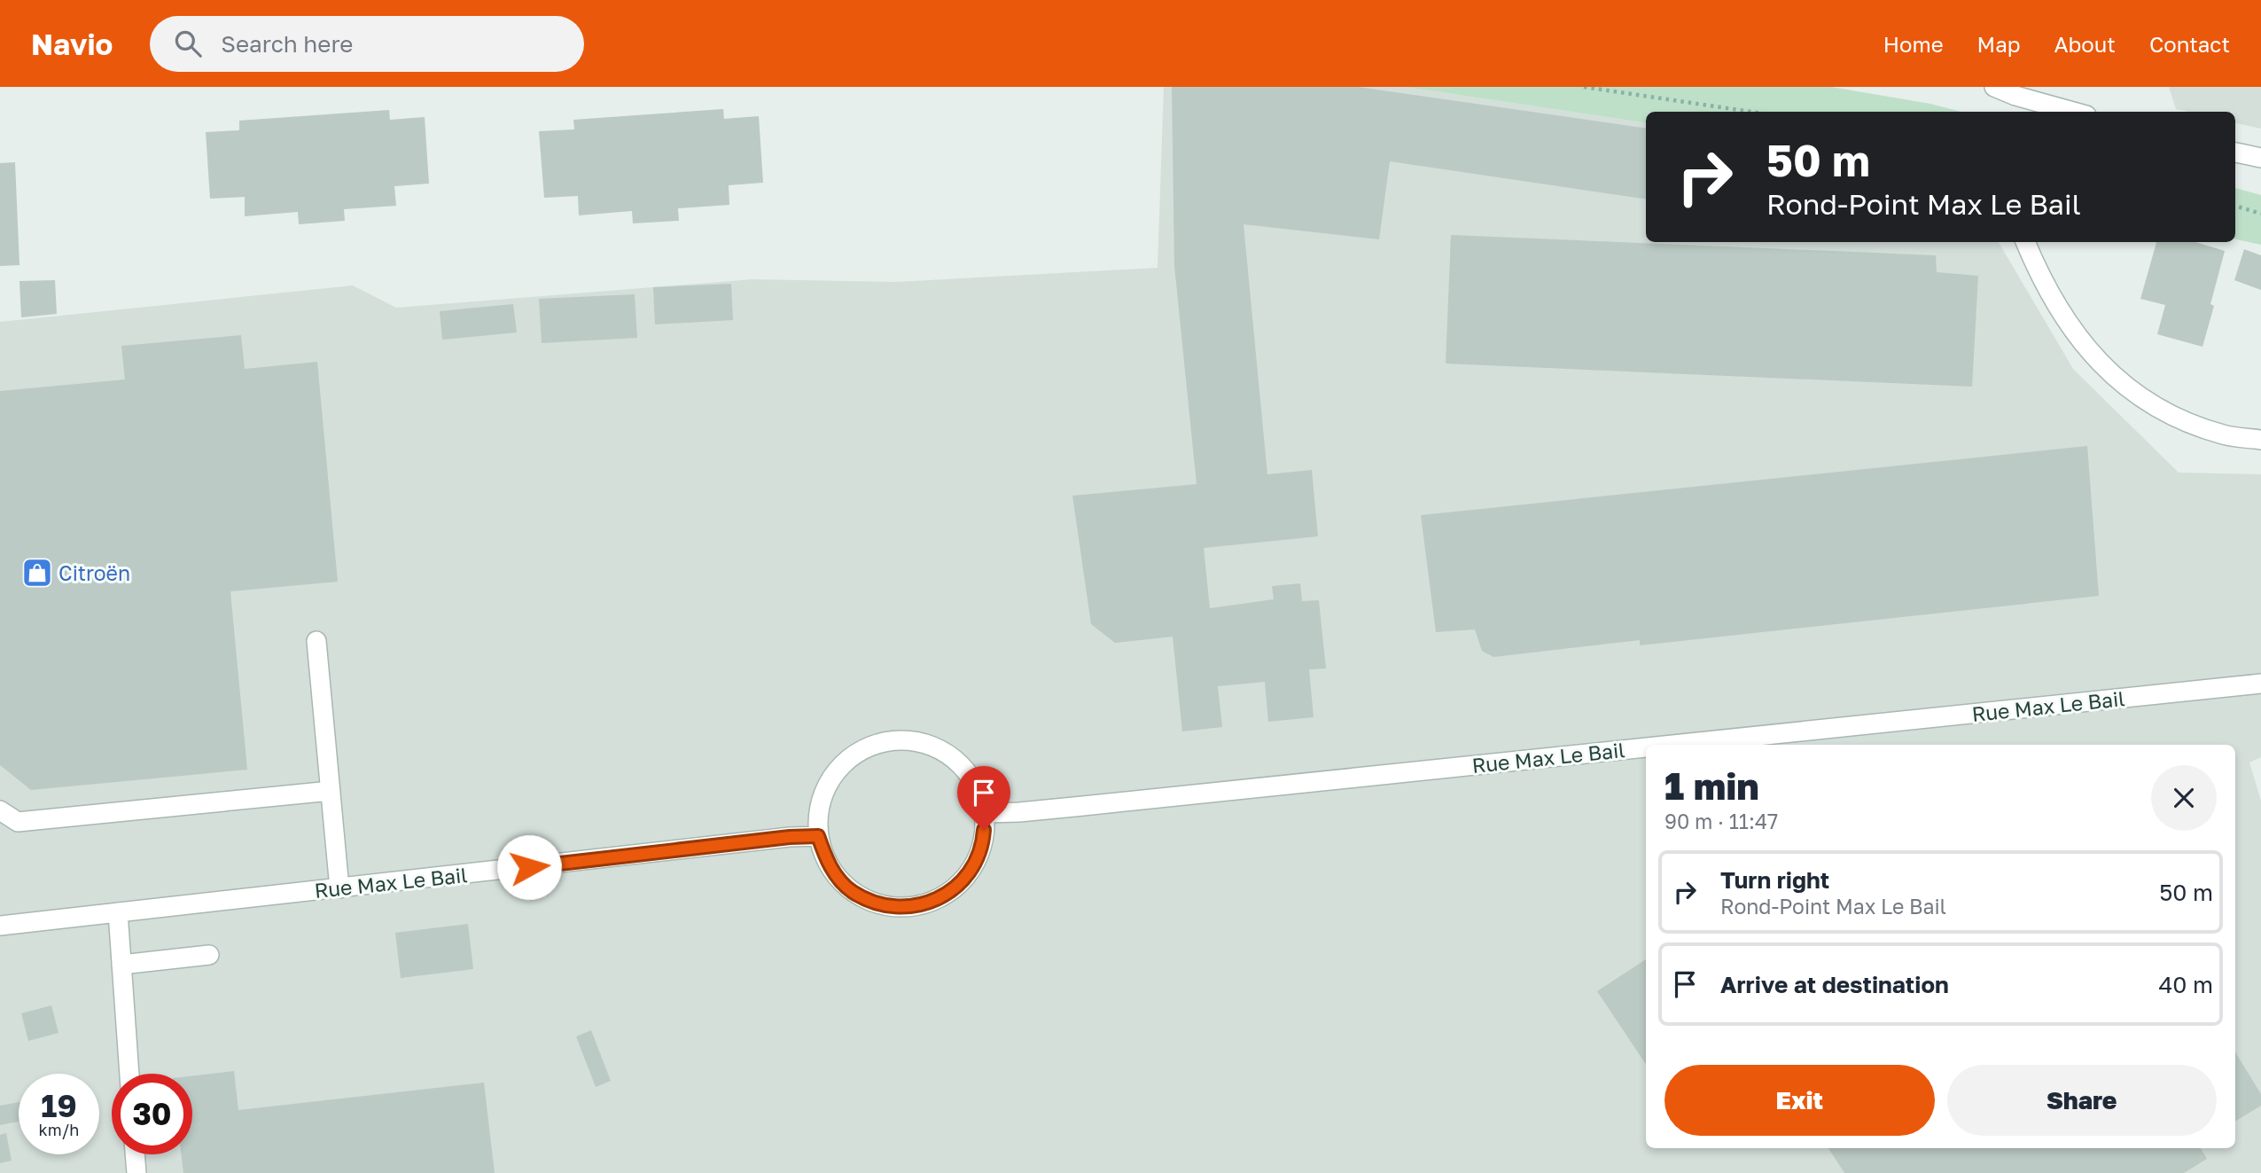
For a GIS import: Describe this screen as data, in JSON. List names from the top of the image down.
{
  "streets": {
    "street": ["Rue Max Le Bail"]
  },
  "places": {
    "shop": ["Citroën"]
  },
  "page": {
    "header": "Navio",
    "search": "Search here",
    "nav": [
      "Home",
      "Map",
      "About",
      "Contact"
    ],
    "turn": ["50 m", "Rond-Point Max Le Bail"],
    "heading": ["1 min", "90 m · 11:47"],
    "list": [
      {
        "name": "Turn right",
        "note": "Rond-Point Max Le Bail",
        "value": "50 m"
      },
      {
        "name": "Arrive at destination",
        "value": "40 m"
      }
    ],
    "buttons": ["Exit", "Share"],
    "speed": "19 km/h",
    "limit": "30"
  }
}
